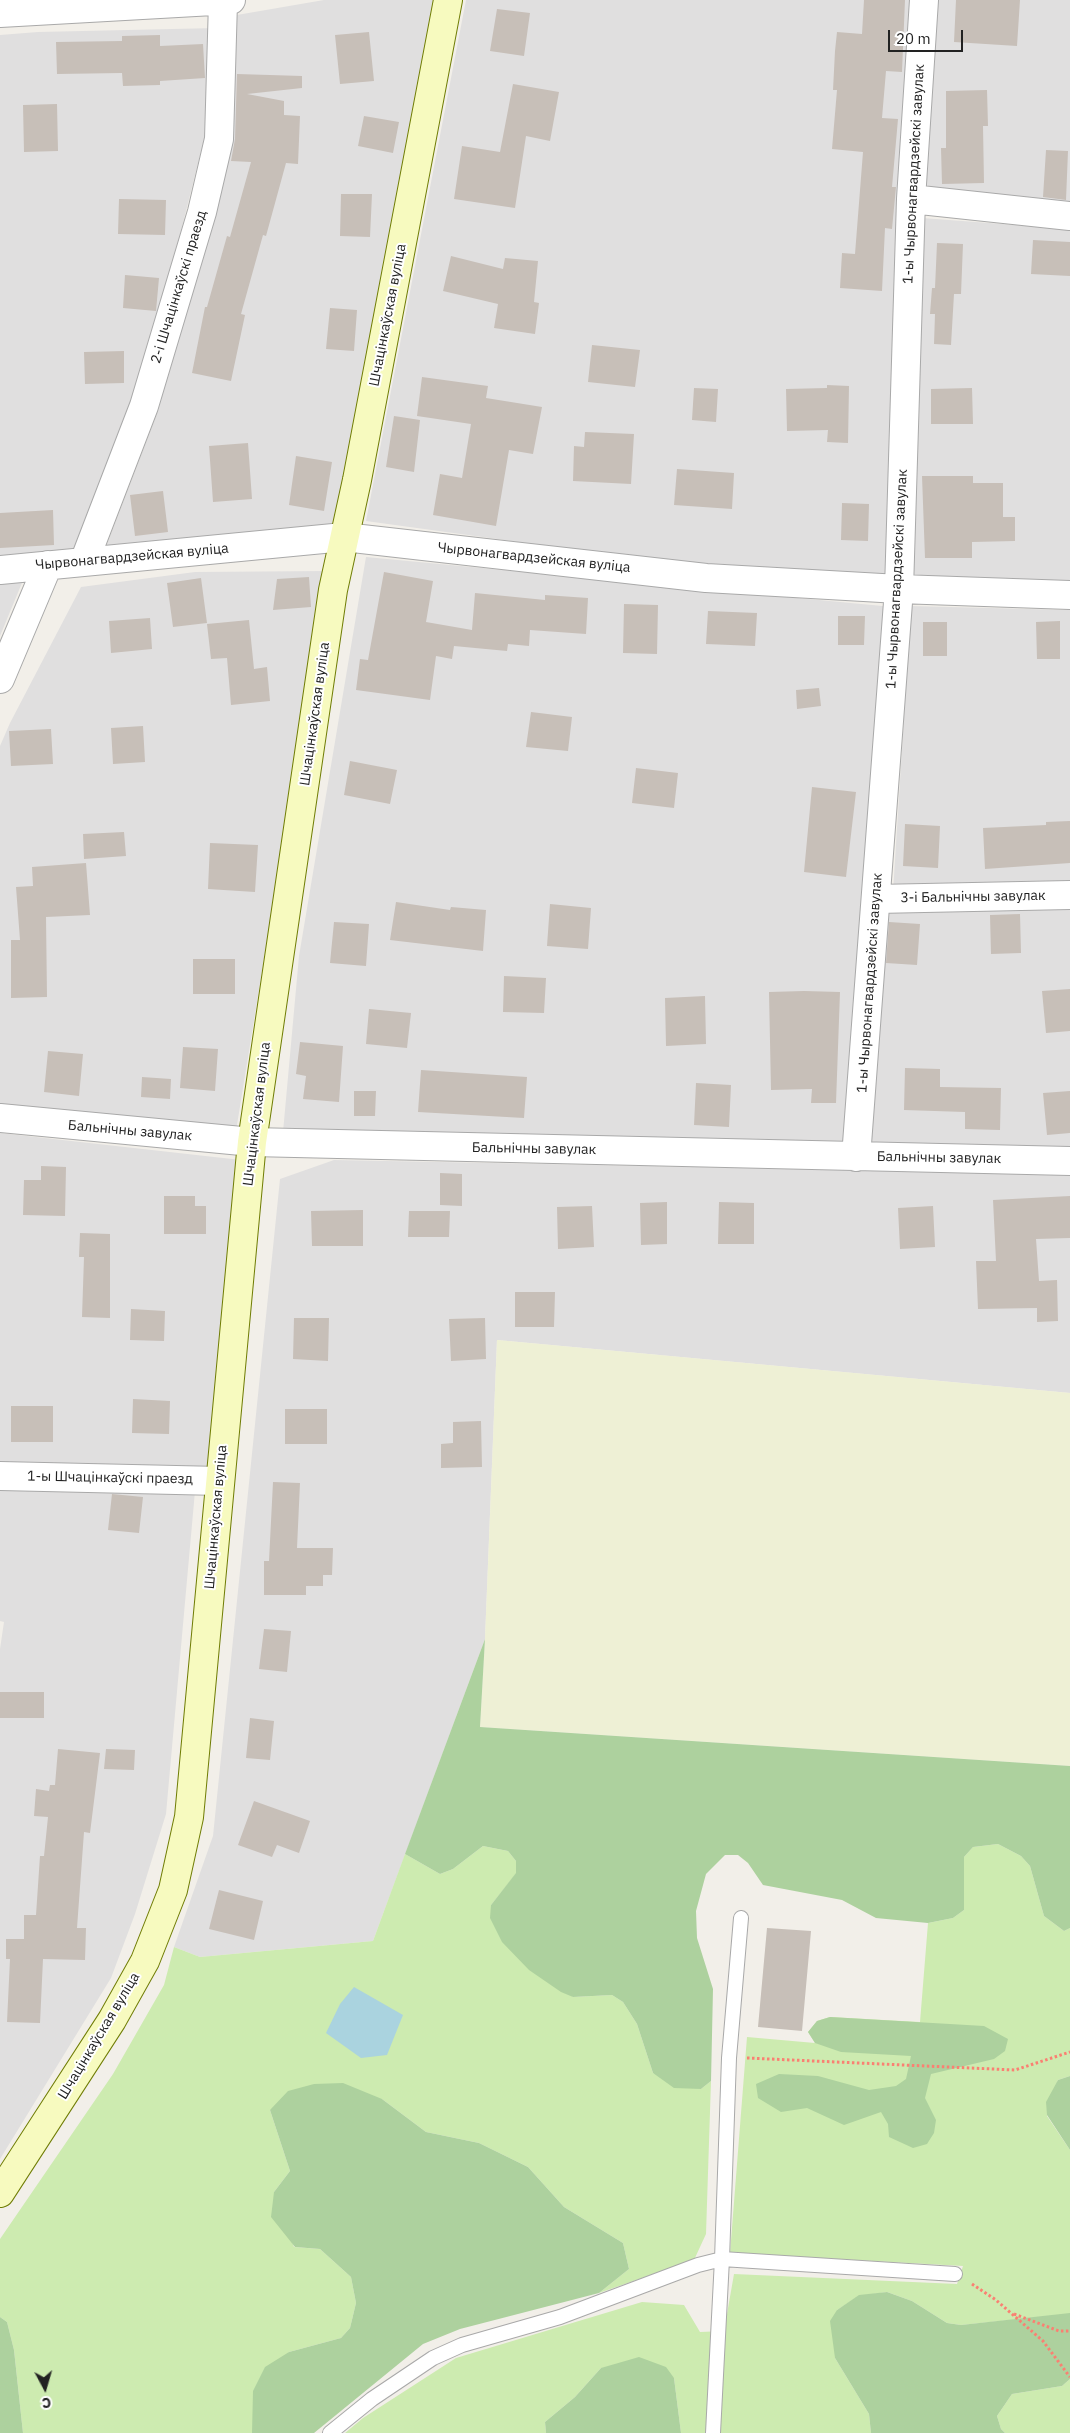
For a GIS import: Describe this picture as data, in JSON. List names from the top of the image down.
{
  "streets": {
    "street": [
      "1-ы Чырвонагвардзейскі завулак",
      "2-і Шчацінкаўскі праезд",
      "Шчацінкаўская вуліца",
      "Чырвонагвардзейская вуліца",
      "3-і Бальнічны завулак",
      "Бальнічны завулак",
      "1-ы Шчацінкаўскі праезд"
    ]
  },
  "crossings": [
    ["1-ы Чырвонагвардзейскі завулак", "Чырвонагвардзейская вуліца"],
    ["1-ы Чырвонагвардзейскі завулак", "3-і Бальнічны завулак"],
    ["1-ы Чырвонагвардзейскі завулак", "Бальнічны завулак"],
    ["2-і Шчацінкаўскі праезд", "Чырвонагвардзейская вуліца"],
    ["Шчацінкаўская вуліца", "Чырвонагвардзейская вуліца"],
    ["Шчацінкаўская вуліца", "Бальнічны завулак"],
    ["Шчацінкаўская вуліца", "1-ы Шчацінкаўскі праезд"]
  ],
  "scale_bar": "20 m",
  "north": "bottom"
}
